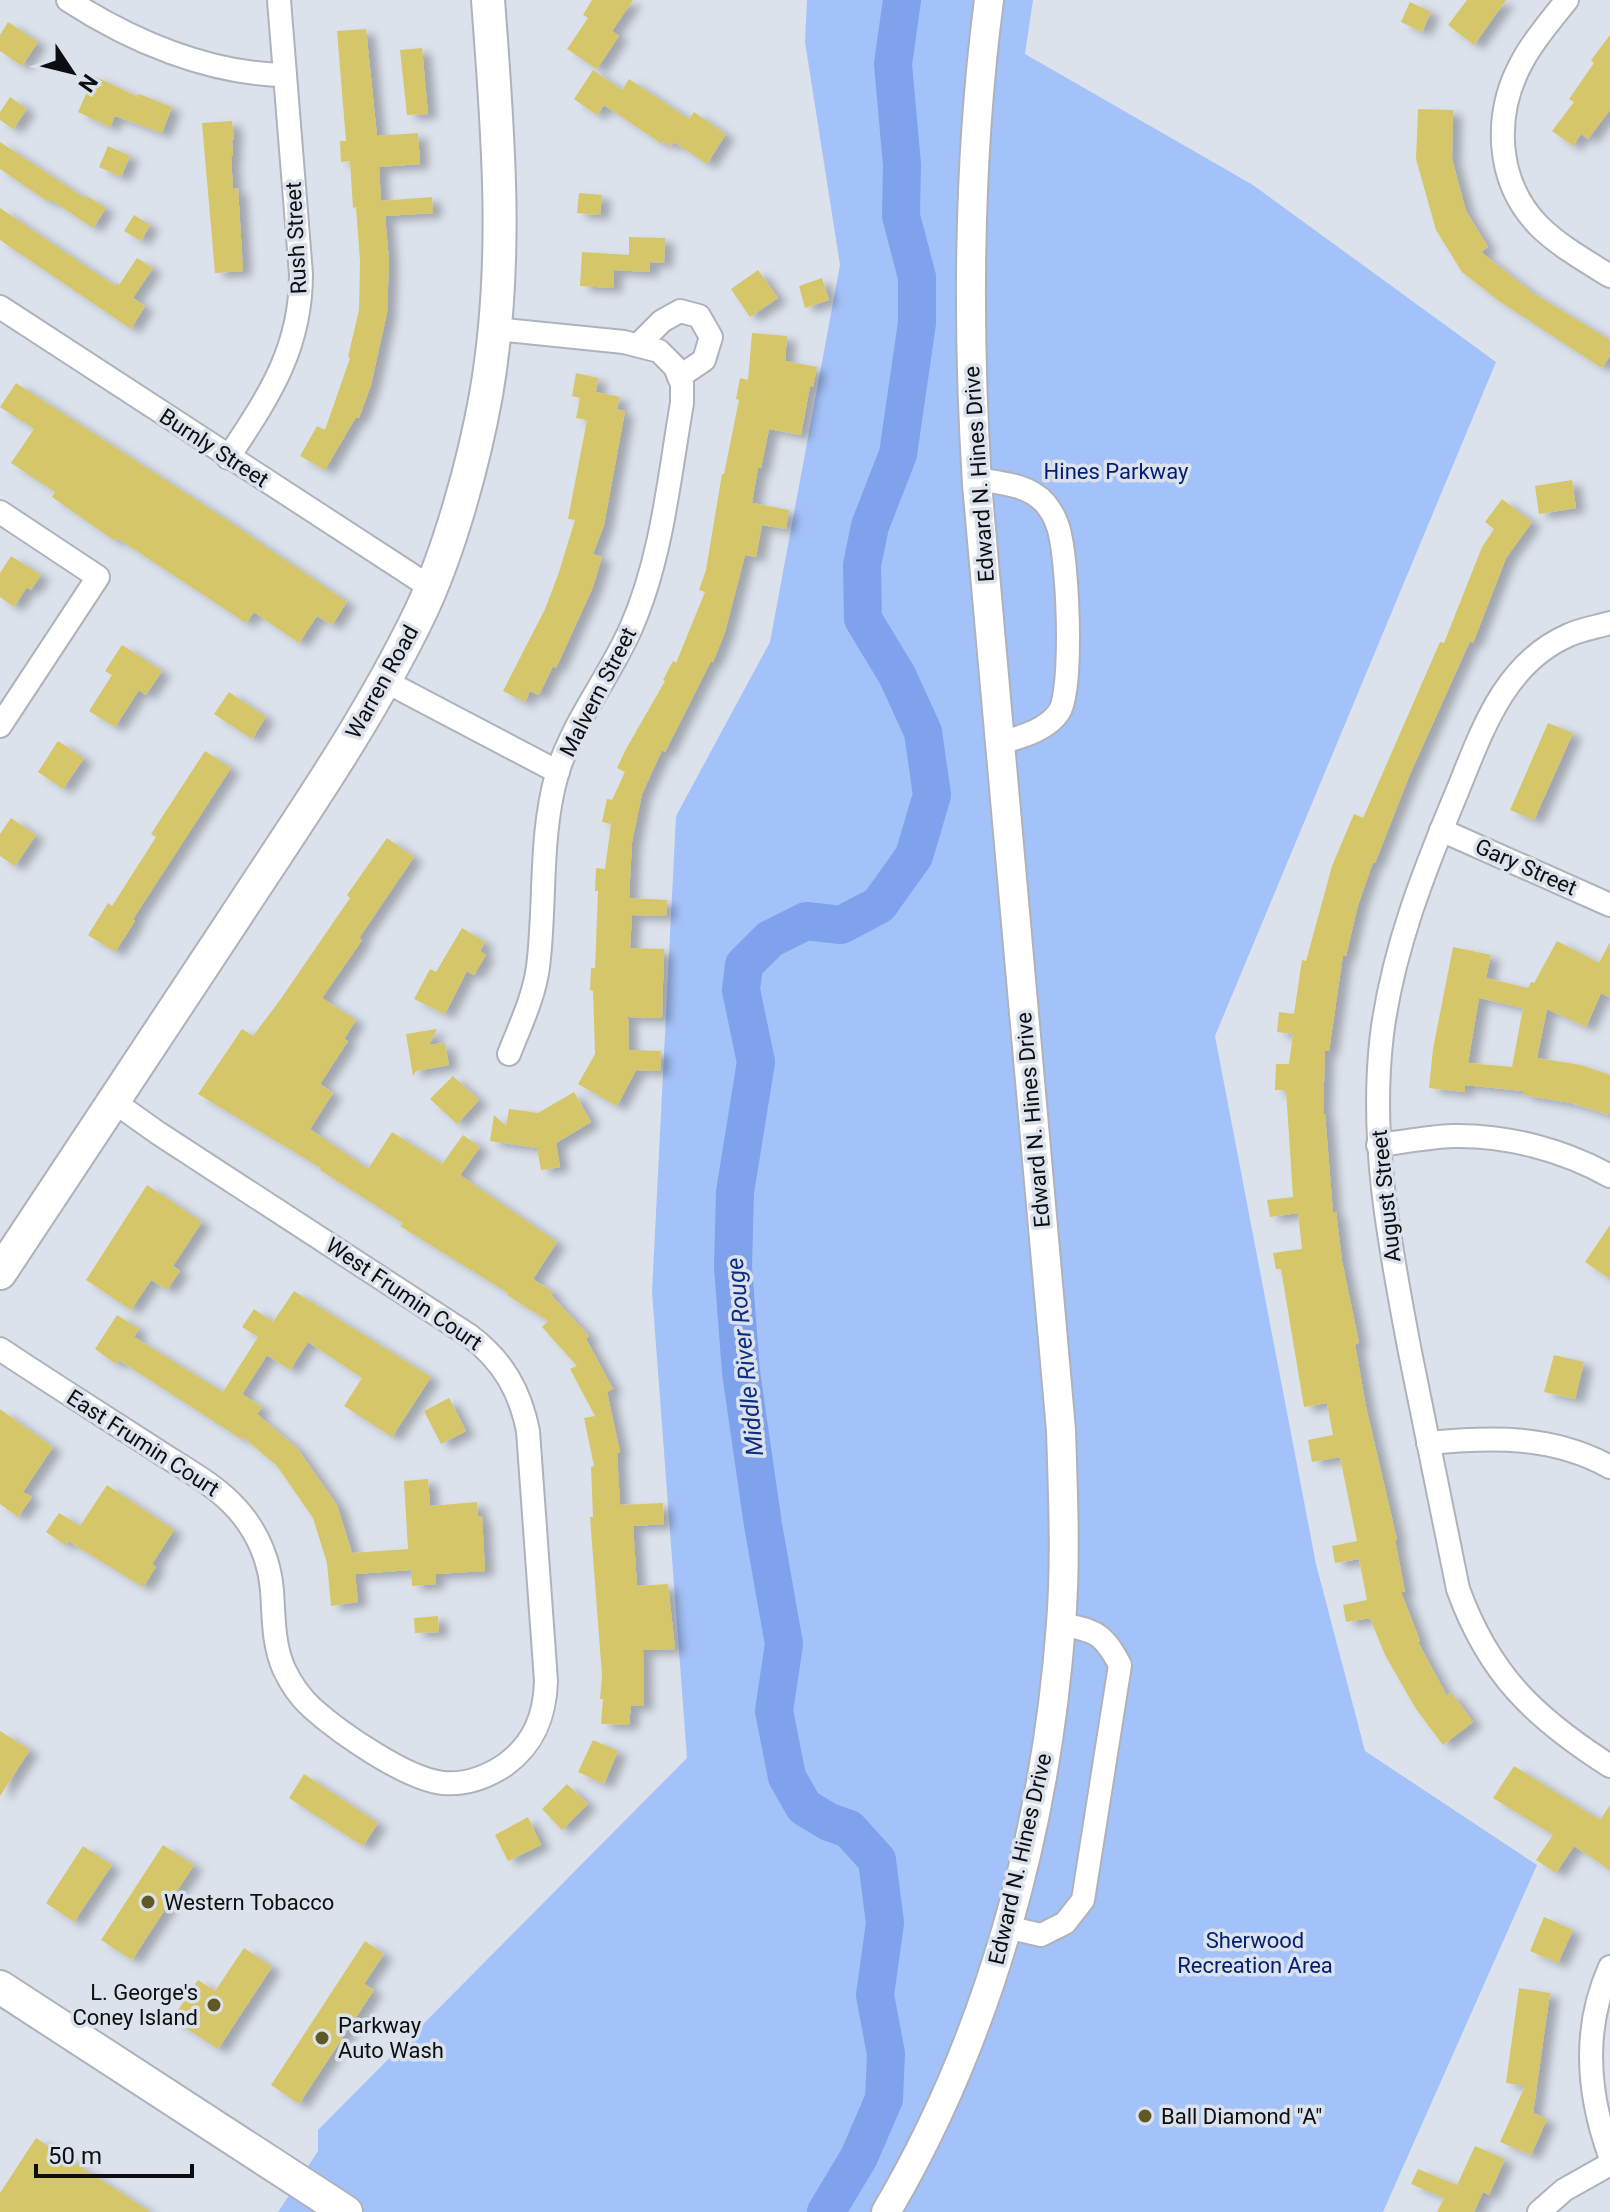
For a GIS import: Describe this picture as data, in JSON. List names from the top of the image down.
{
  "streets": {
    "main road": ["Warren Road"],
    "street": [
      "Rush Street",
      "Burnly Street",
      "Edward N. Hines Drive",
      "Malvern Street",
      "Gary Street",
      "August Street",
      "West Frumin Court",
      "East Frumin Court"
    ]
  },
  "crossings": [
    ["Rush Street", "Burnly Street"],
    ["Burnly Street", "Warren Road"],
    ["Warren Road", "West Frumin Court"],
    ["Gary Street", "August Street"],
    ["West Frumin Court", "East Frumin Court"]
  ],
  "water": ["Middle River Rouge"],
  "parks": ["Hines Parkway", "Sherwood Recreation Area"],
  "places": [
    "Western Tobacco",
    "L. George's Coney Island",
    "Parkway Auto Wash",
    "Ball Diamond \"A\""
  ],
  "scale_bar": "50 m",
  "north": "bottom right"
}
